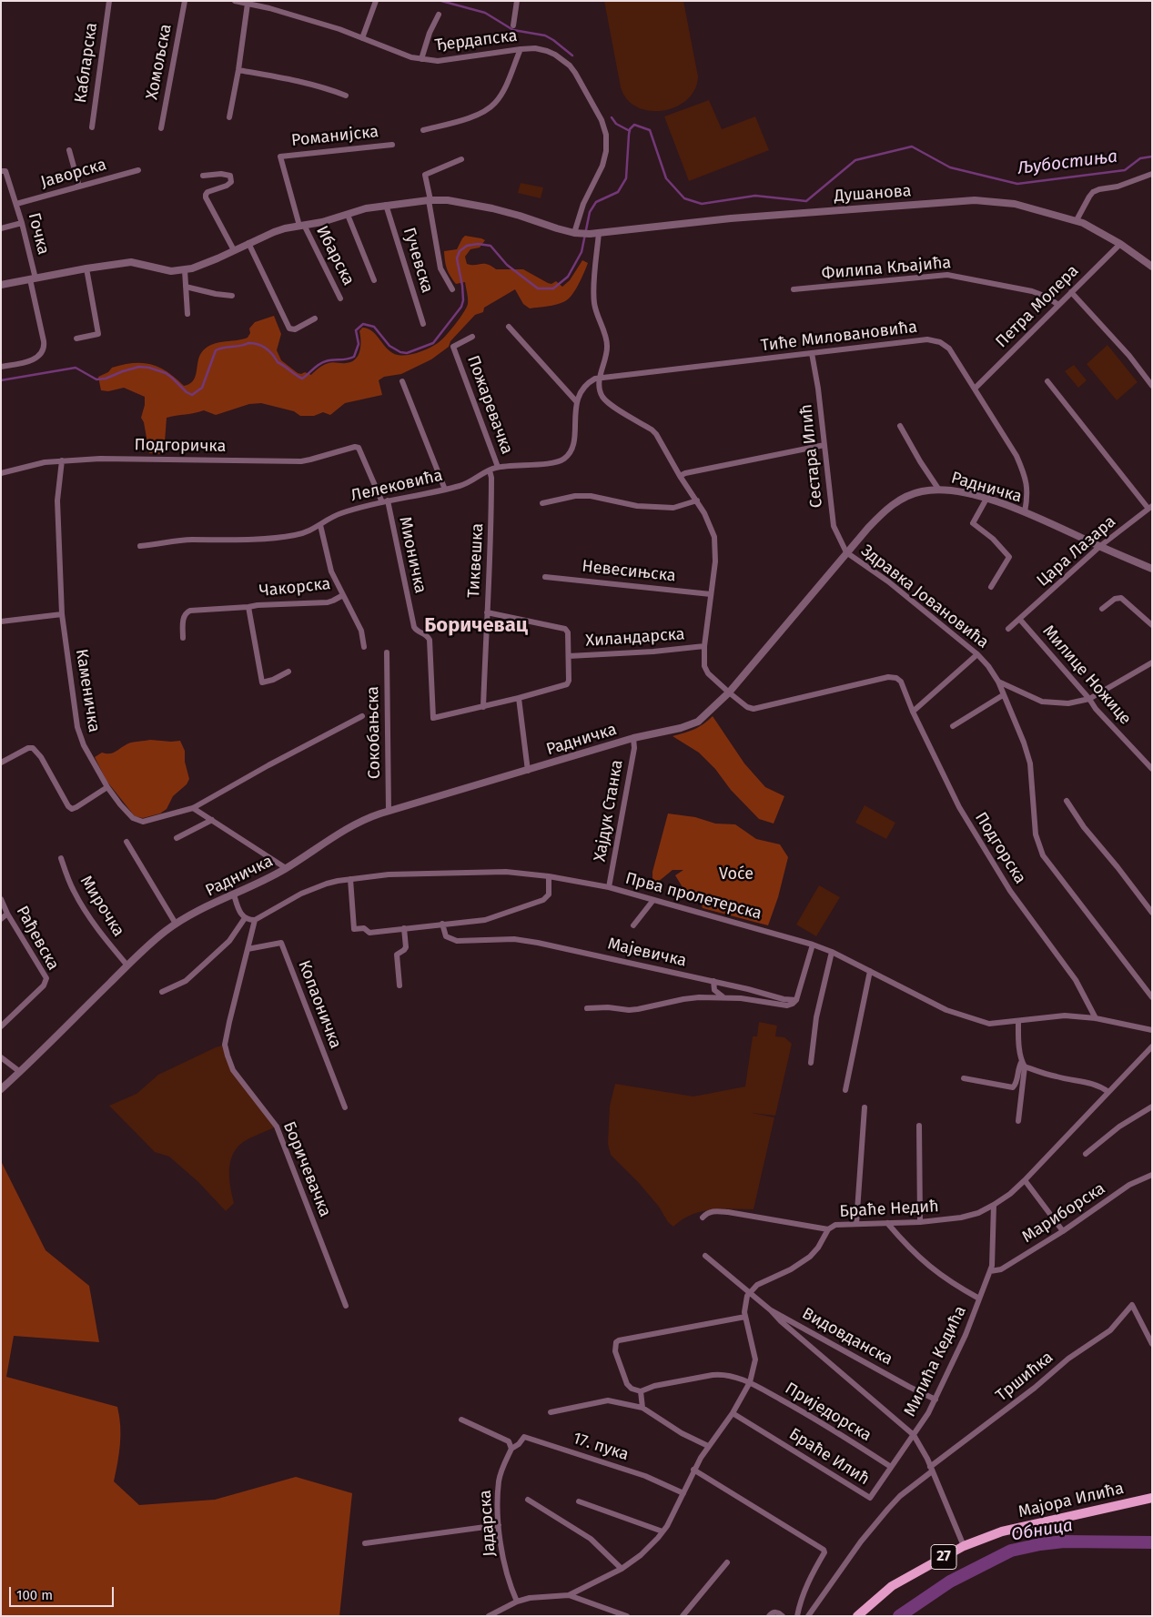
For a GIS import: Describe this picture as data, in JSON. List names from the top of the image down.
{
  "streets": {
    "main road": ["Мајора Илића", "27"],
    "street": [
      "Ђердапска",
      "Хомољска",
      "Кабларска",
      "Романијска",
      "Јаворска",
      "Душанова",
      "Гочка",
      "Ибарска",
      "Гучевска",
      "Филипа Кљајића",
      "Петра Молера",
      "Тиће Миловановића",
      "Пожаревачка",
      "Подгоричка",
      "Сестара Илић",
      "Лелековића",
      "Радничка",
      "Цара Лазара",
      "Мионичка",
      "Тиквешка",
      "Невесињска",
      "Чакорска",
      "Здравка Јовановића",
      "Хиландарска",
      "Милице Ножице",
      "Каменичка",
      "Сокобањска",
      "Хајдук Станка",
      "Подгорска",
      "Прва пролетерска",
      "Мирочка",
      "Рађевска",
      "Мајевичка",
      "Копаоничка",
      "Боричевачка",
      "Браће Недић",
      "Мариборска",
      "Видовданска",
      "Милића Кедића",
      "Тршићка",
      "Приједорска",
      "17. пука",
      "Браће Илић",
      "Јадарска"
    ]
  },
  "crossings": [
    ["Ђердапска", "Душанова"],
    ["Романијска", "Ибарска"],
    ["Јаворска", "Гочка"],
    ["Душанова", "Ибарска"],
    ["Душанова", "Гучевска"],
    ["Душанова", "Петра Молера"],
    ["Филипа Кљајића", "Петра Молера"],
    ["Петра Молера", "Тиће Миловановића"],
    ["Тиће Миловановића", "Сестара Илић"],
    ["Тиће Миловановића", "Лелековића"],
    ["Тиће Миловановића", "Радничка"],
    ["Пожаревачка", "Лелековића"],
    ["Подгоричка", "Мионичка"],
    ["Подгоричка", "Каменичка"],
    ["Сестара Илић", "Радничка"],
    ["Сестара Илић", "Здравка Јовановића"],
    ["Лелековића", "Мионичка"],
    ["Лелековића", "Тиквешка"],
    ["Лелековића", "Чакорска"],
    ["Радничка", "Цара Лазара"],
    ["Радничка", "Здравка Јовановића"],
    ["Радничка", "Сокобањска"],
    ["Радничка", "Хајдук Станка"],
    ["Радничка", "Подгорска"],
    ["Радничка", "Мирочка"],
    ["Цара Лазара", "Милице Ножице"],
    ["Мионичка", "Тиквешка"],
    ["Мионичка", "Хиландарска"],
    ["Хајдук Станка", "Прва пролетерска"],
    ["Подгорска", "Прва пролетерска"],
    ["Прва пролетерска", "Боричевачка"],
    ["Копаоничка", "Боричевачка"],
    ["Браће Недић", "Видовданска"],
    ["Браће Недић", "Милића Кедића"],
    ["Мариборска", "Милића Кедића"],
    ["Видовданска", "Милића Кедића"],
    ["Милића Кедића", "Тршићка"],
    ["Милића Кедића", "Браће Илић"],
    ["Милића Кедића", "Мајора Илића"],
    ["Приједорска", "Браће Илић"],
    ["17. пука", "Јадарска"]
  ],
  "districts": ["Боричевац"],
  "water": ["Љубостиња", "Обница"],
  "parks": ["Voće"],
  "scale_bar": "100 m"
}
